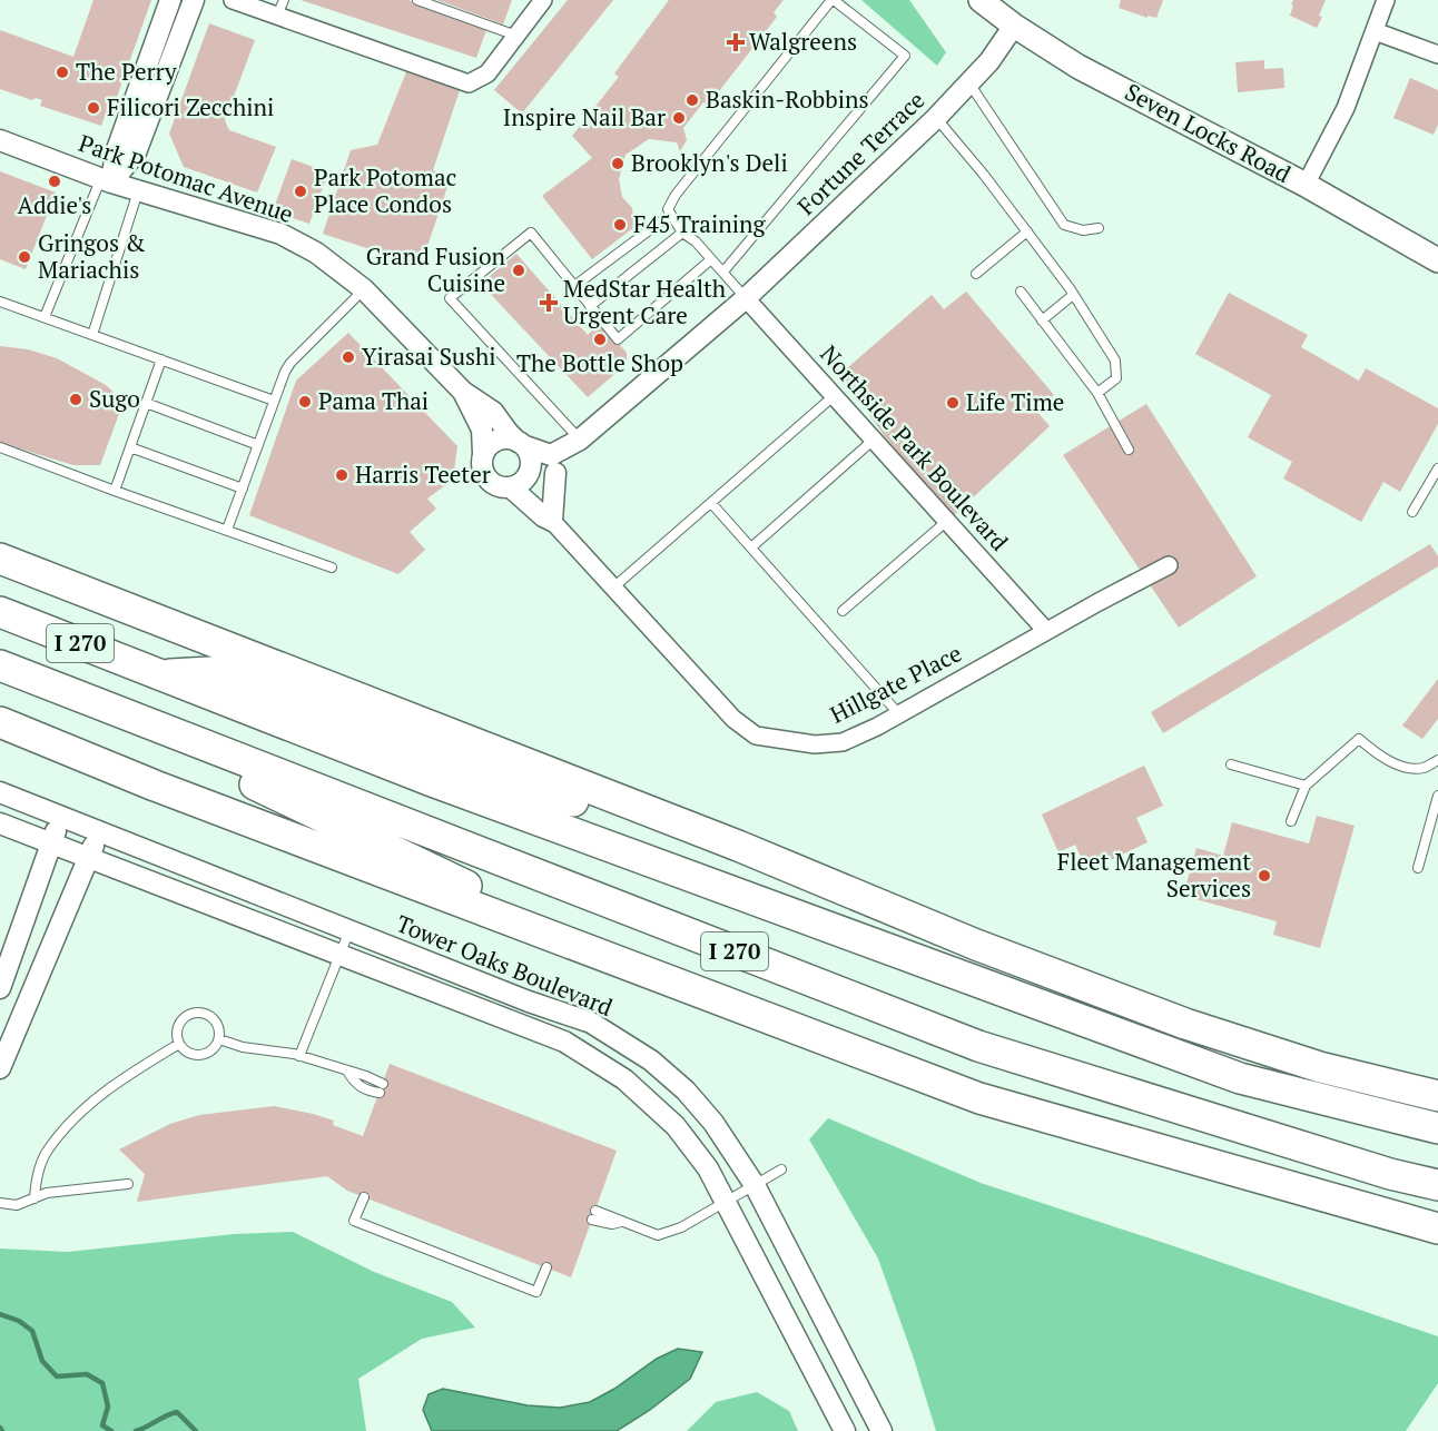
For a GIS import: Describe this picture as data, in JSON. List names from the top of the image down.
{
  "streets": {
    "highway": ["I 270"],
    "main road": ["Seven Locks Road"],
    "street": [
      "Fortune Terrace",
      "Park Potomac Avenue",
      "Northside Park Boulevard",
      "Hillgate Place",
      "Tower Oaks Boulevard"
    ]
  },
  "crossings": [
    ["Seven Locks Road", "Fortune Terrace"],
    ["Fortune Terrace", "Northside Park Boulevard"],
    ["Northside Park Boulevard", "Hillgate Place"]
  ],
  "places": {
    "health": ["Walgreens", "MedStar Health Urgent Care"],
    "other": [
      "The Perry",
      "Baskin-Robbins",
      "Filicori Zecchini",
      "Inspire Nail Bar",
      "Brooklyn's Deli",
      "Addie's",
      "Park Potomac Place Condos",
      "F45 Training",
      "Gringos & Mariachis",
      "Grand Fusion Cuisine",
      "The Bottle Shop",
      "Yirasai Sushi",
      "Sugo",
      "Pama Thai",
      "Life Time",
      "Harris Teeter",
      "Fleet Management Services"
    ]
  }
}
